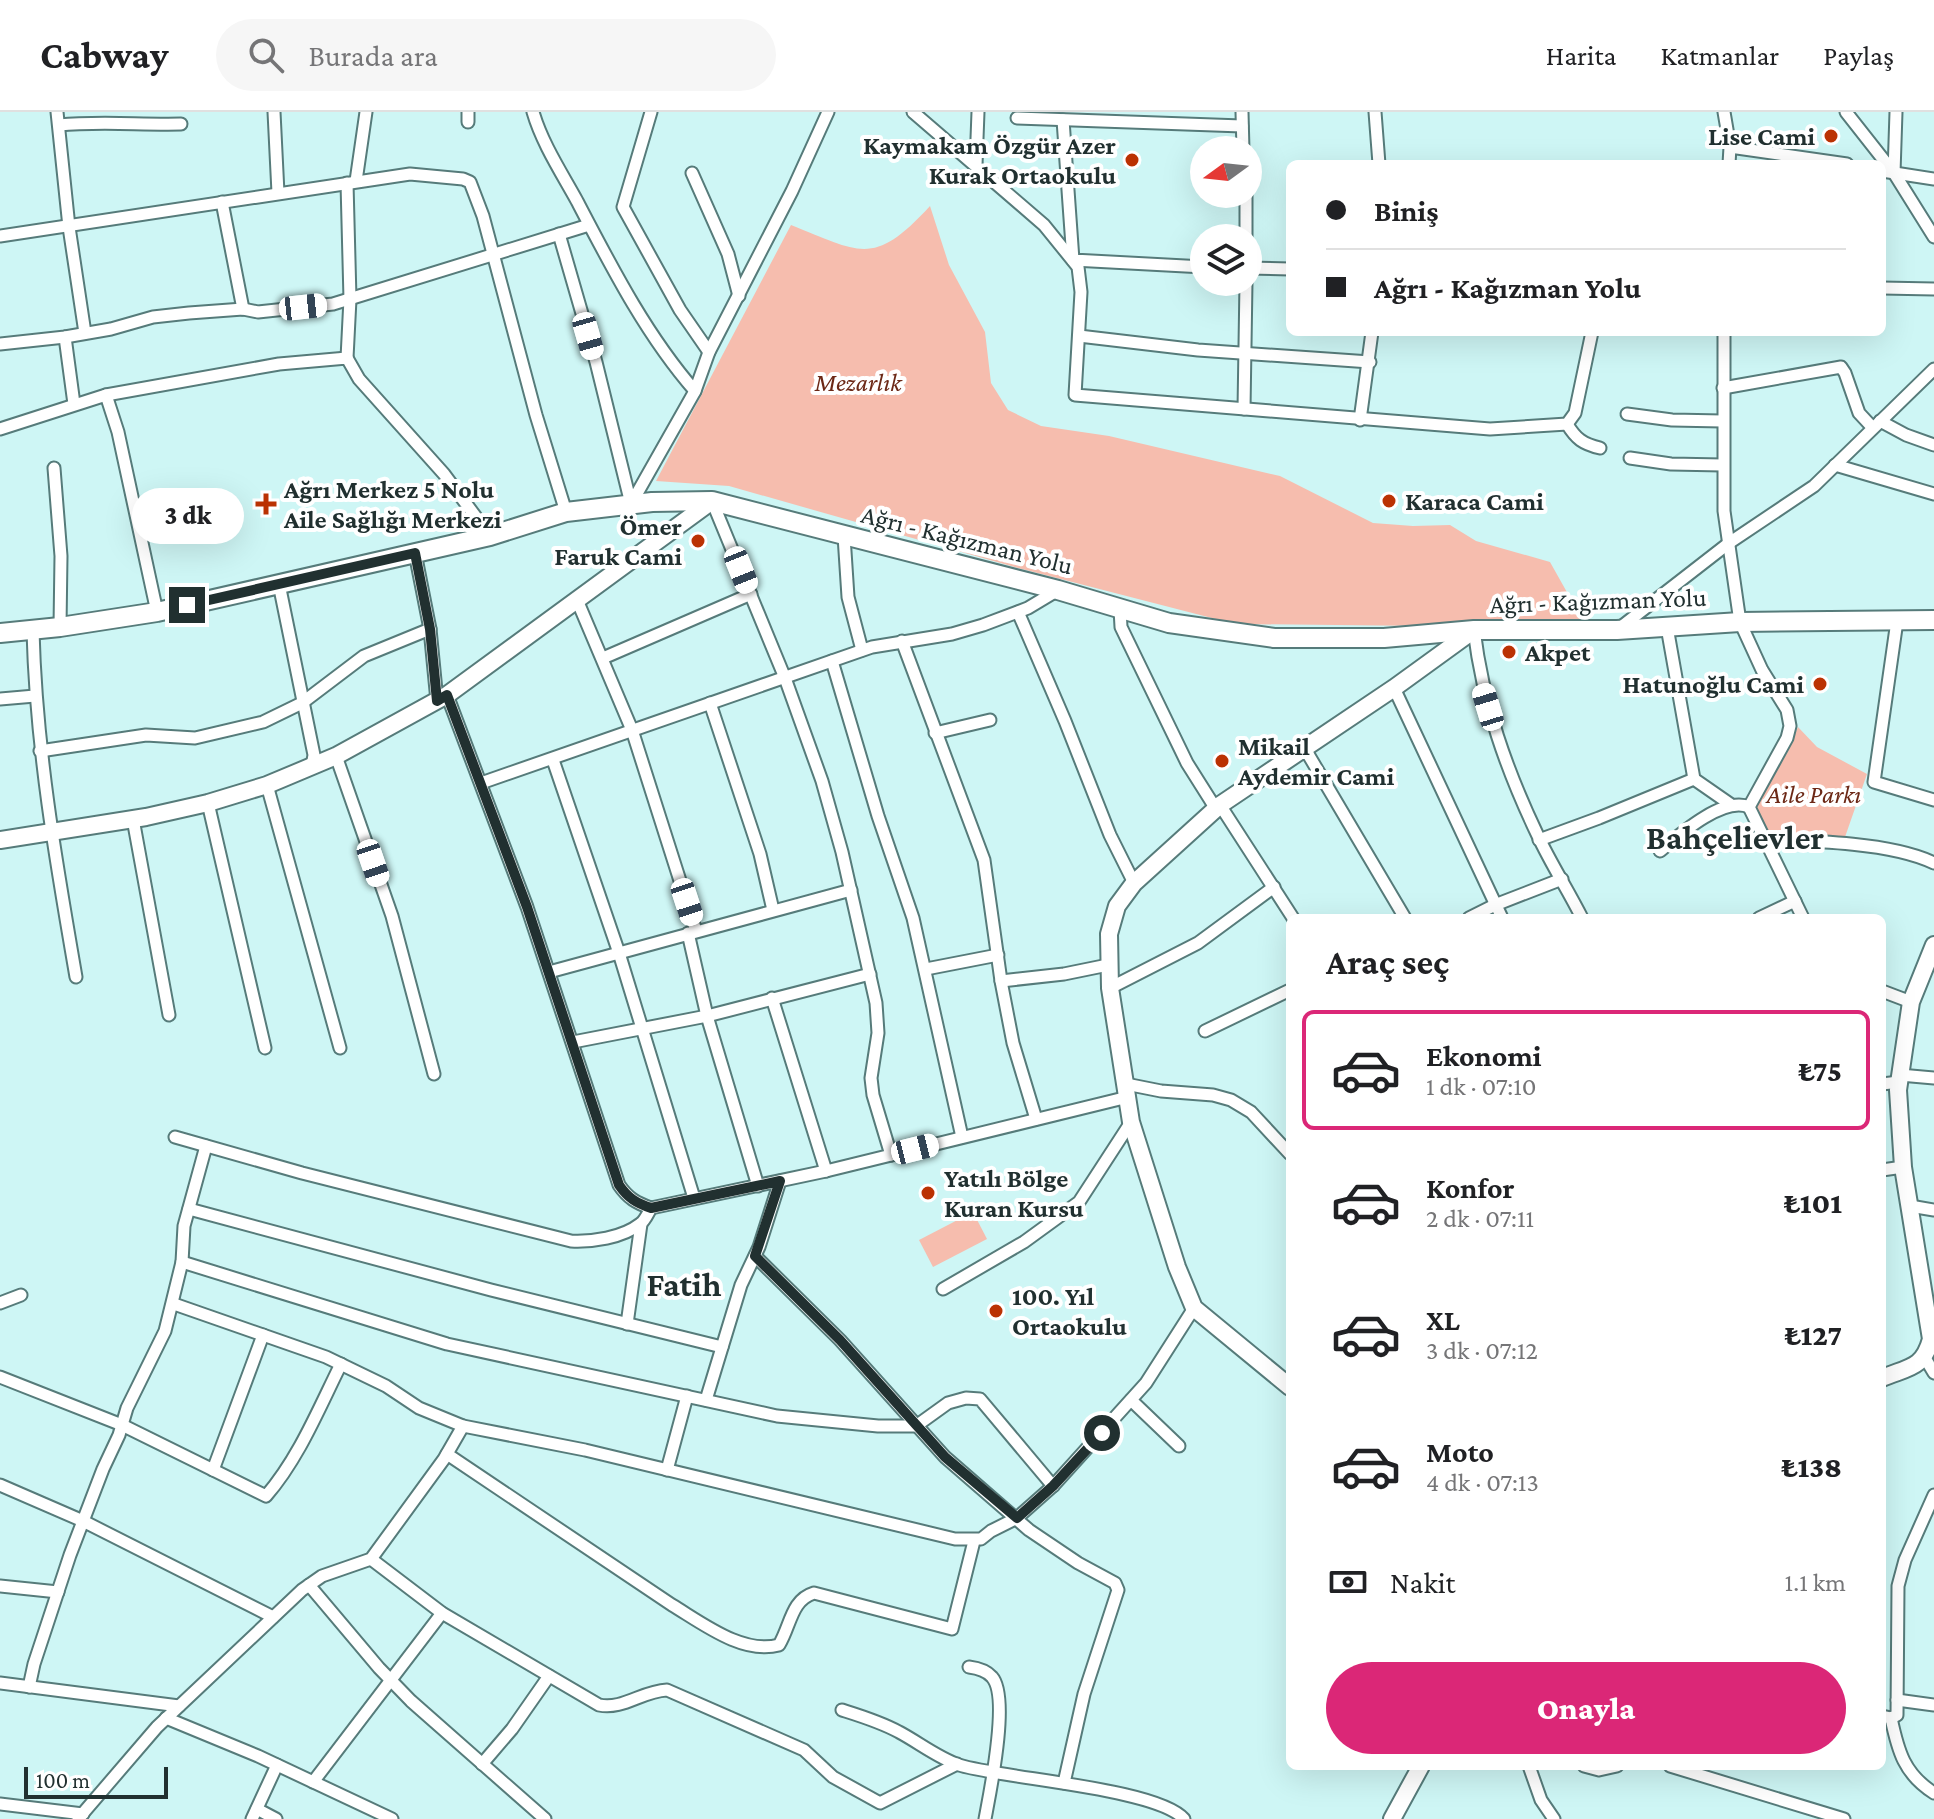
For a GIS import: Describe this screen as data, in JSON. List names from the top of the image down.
{
  "streets": {
    "main road": ["Ağrı - Kağızman Yolu"]
  },
  "districts": ["Bahçelievler", "Fatih"],
  "parks": ["Mezarlık", "Aile Parkı"],
  "places": {
    "other": [
      "Lise Cami",
      "Kaymakam Özgür Azer Kurak Ortaokulu",
      "Karaca Cami",
      "Ömer Faruk Cami",
      "Akpet",
      "Hatunoğlu Cami",
      "Mikail Aydemir Cami",
      "Yatılı Bölge Kuran Kursu",
      "100. Yıl Ortaokulu"
    ],
    "health": ["Ağrı Merkez 5 Nolu Aile Sağlığı Merkezi"]
  },
  "scale_bar": "100 m",
  "north": "left",
  "page": {
    "header": "Cabway",
    "search": "Burada ara",
    "nav": ["Harita", "Katmanlar", "Paylaş"],
    "banner": ["Biniş", "Ağrı - Kağızman Yolu"],
    "bubble": "3 dk",
    "heading": "Araç seç",
    "list": [
      {
        "name": "Ekonomi",
        "note": "1 dk · 07:10",
        "value": "₺75"
      },
      {
        "name": "Konfor",
        "note": "2 dk · 07:11",
        "value": "₺101"
      },
      {
        "name": "XL",
        "note": "3 dk · 07:12",
        "value": "₺127"
      },
      {
        "name": "Moto",
        "note": "4 dk · 07:13",
        "value": "₺138"
      }
    ],
    "pay": ["Nakit", "1.1 km"],
    "buttons": "Onayla",
    "scale": "100 m"
  }
}
